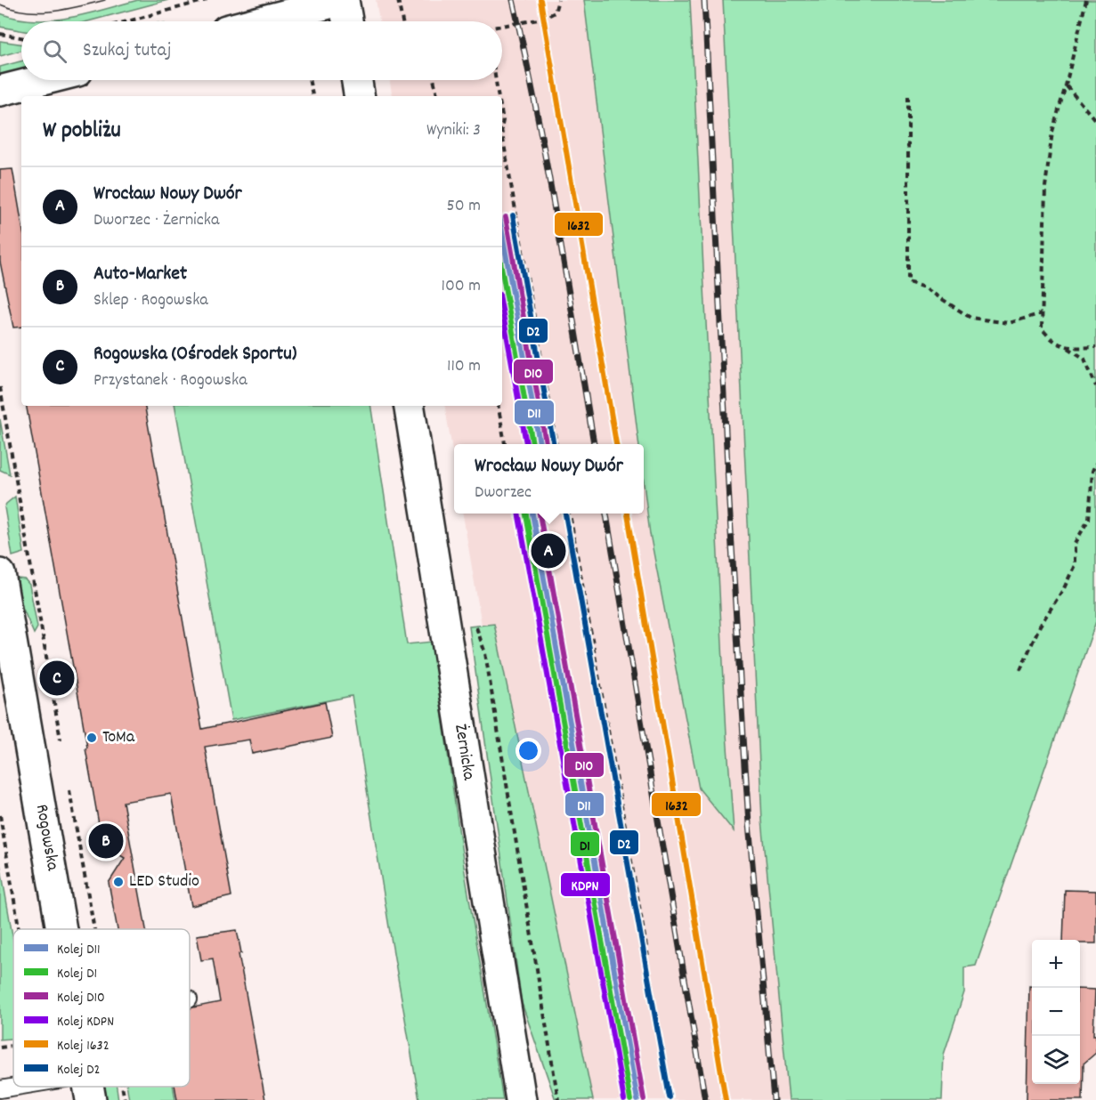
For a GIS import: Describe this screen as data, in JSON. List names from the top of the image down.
{
  "streets": {
    "street": ["Żernicka", "Rogowska"]
  },
  "places": ["ToMa", "LED Studio"],
  "lines": [
    "rail line 1632",
    "rail line D2",
    "rail line D10",
    "rail line D11",
    "rail line D1",
    "rail line KDPN"
  ],
  "legend": [
    "Kolej D11",
    "Kolej D1",
    "Kolej D10",
    "Kolej KDPN",
    "Kolej 1632",
    "Kolej D2"
  ],
  "page": {
    "search": "Szukaj tutaj",
    "heading": ["W pobliżu", "Wyniki: 3"],
    "list": [
      {
        "mark": "A",
        "name": "Wrocław Nowy Dwór",
        "note": "Dworzec · Żernicka",
        "value": "50 m"
      },
      {
        "mark": "B",
        "name": "Auto-Market",
        "note": "Sklep · Rogowska",
        "value": "100 m"
      },
      {
        "mark": "C",
        "name": "Rogowska (Ośrodek Sportu)",
        "note": "Przystanek · Rogowska",
        "value": "110 m"
      }
    ],
    "popup": ["Wrocław Nowy Dwór", "Dworzec"],
    "pins": ["A", "C", "B"],
    "map_buttons": ["+", "−"]
  }
}
